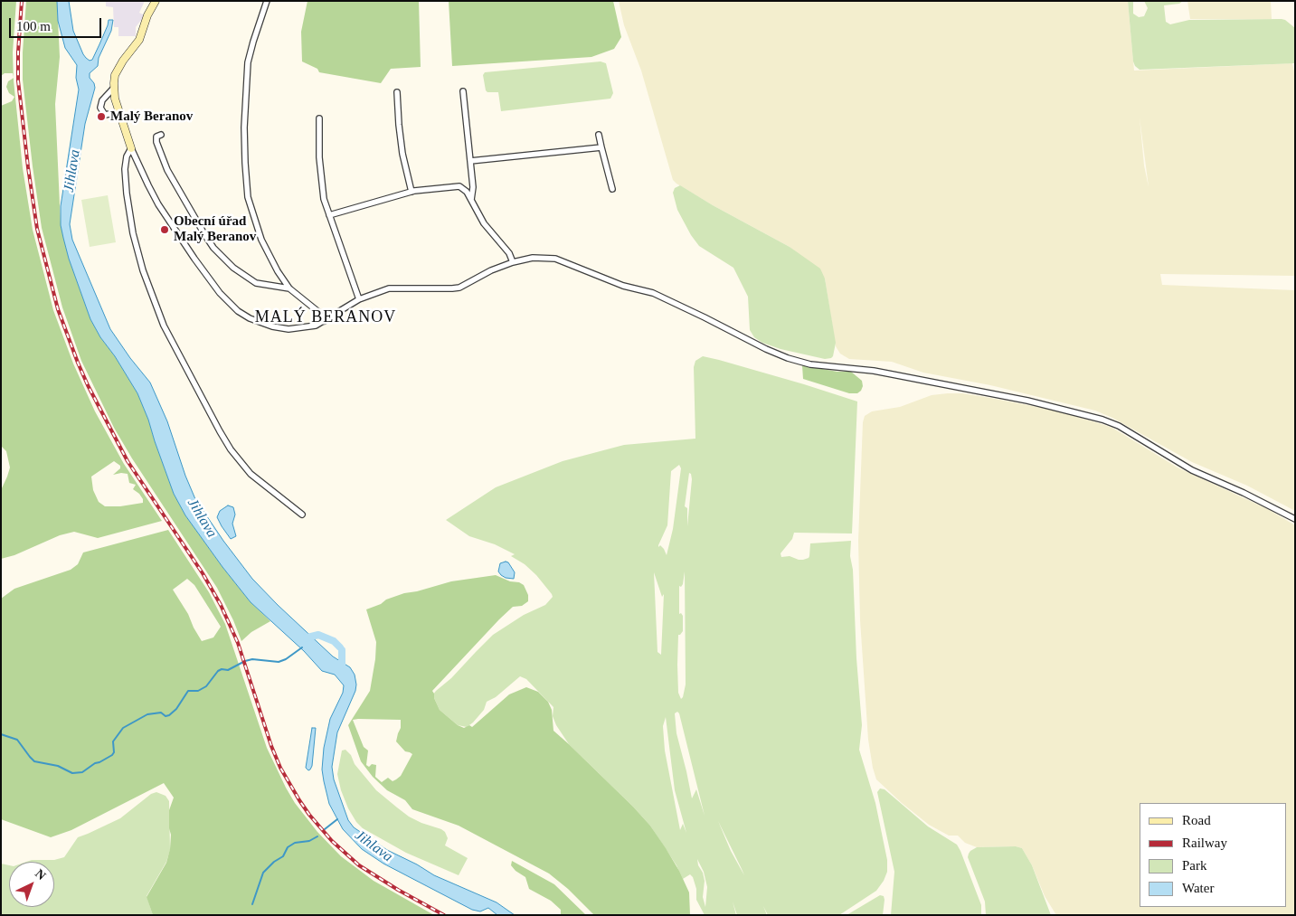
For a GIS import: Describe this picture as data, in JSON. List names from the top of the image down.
{
  "districts": ["MALÝ BERANOV"],
  "water": ["Jihlava"],
  "places": ["Malý Beranov", "Obecní úřad Malý Beranov"],
  "legend": [
    "Road",
    "Railway",
    "Park",
    "Water"
  ],
  "scale_bar": "100 m",
  "north": "top right"
}
